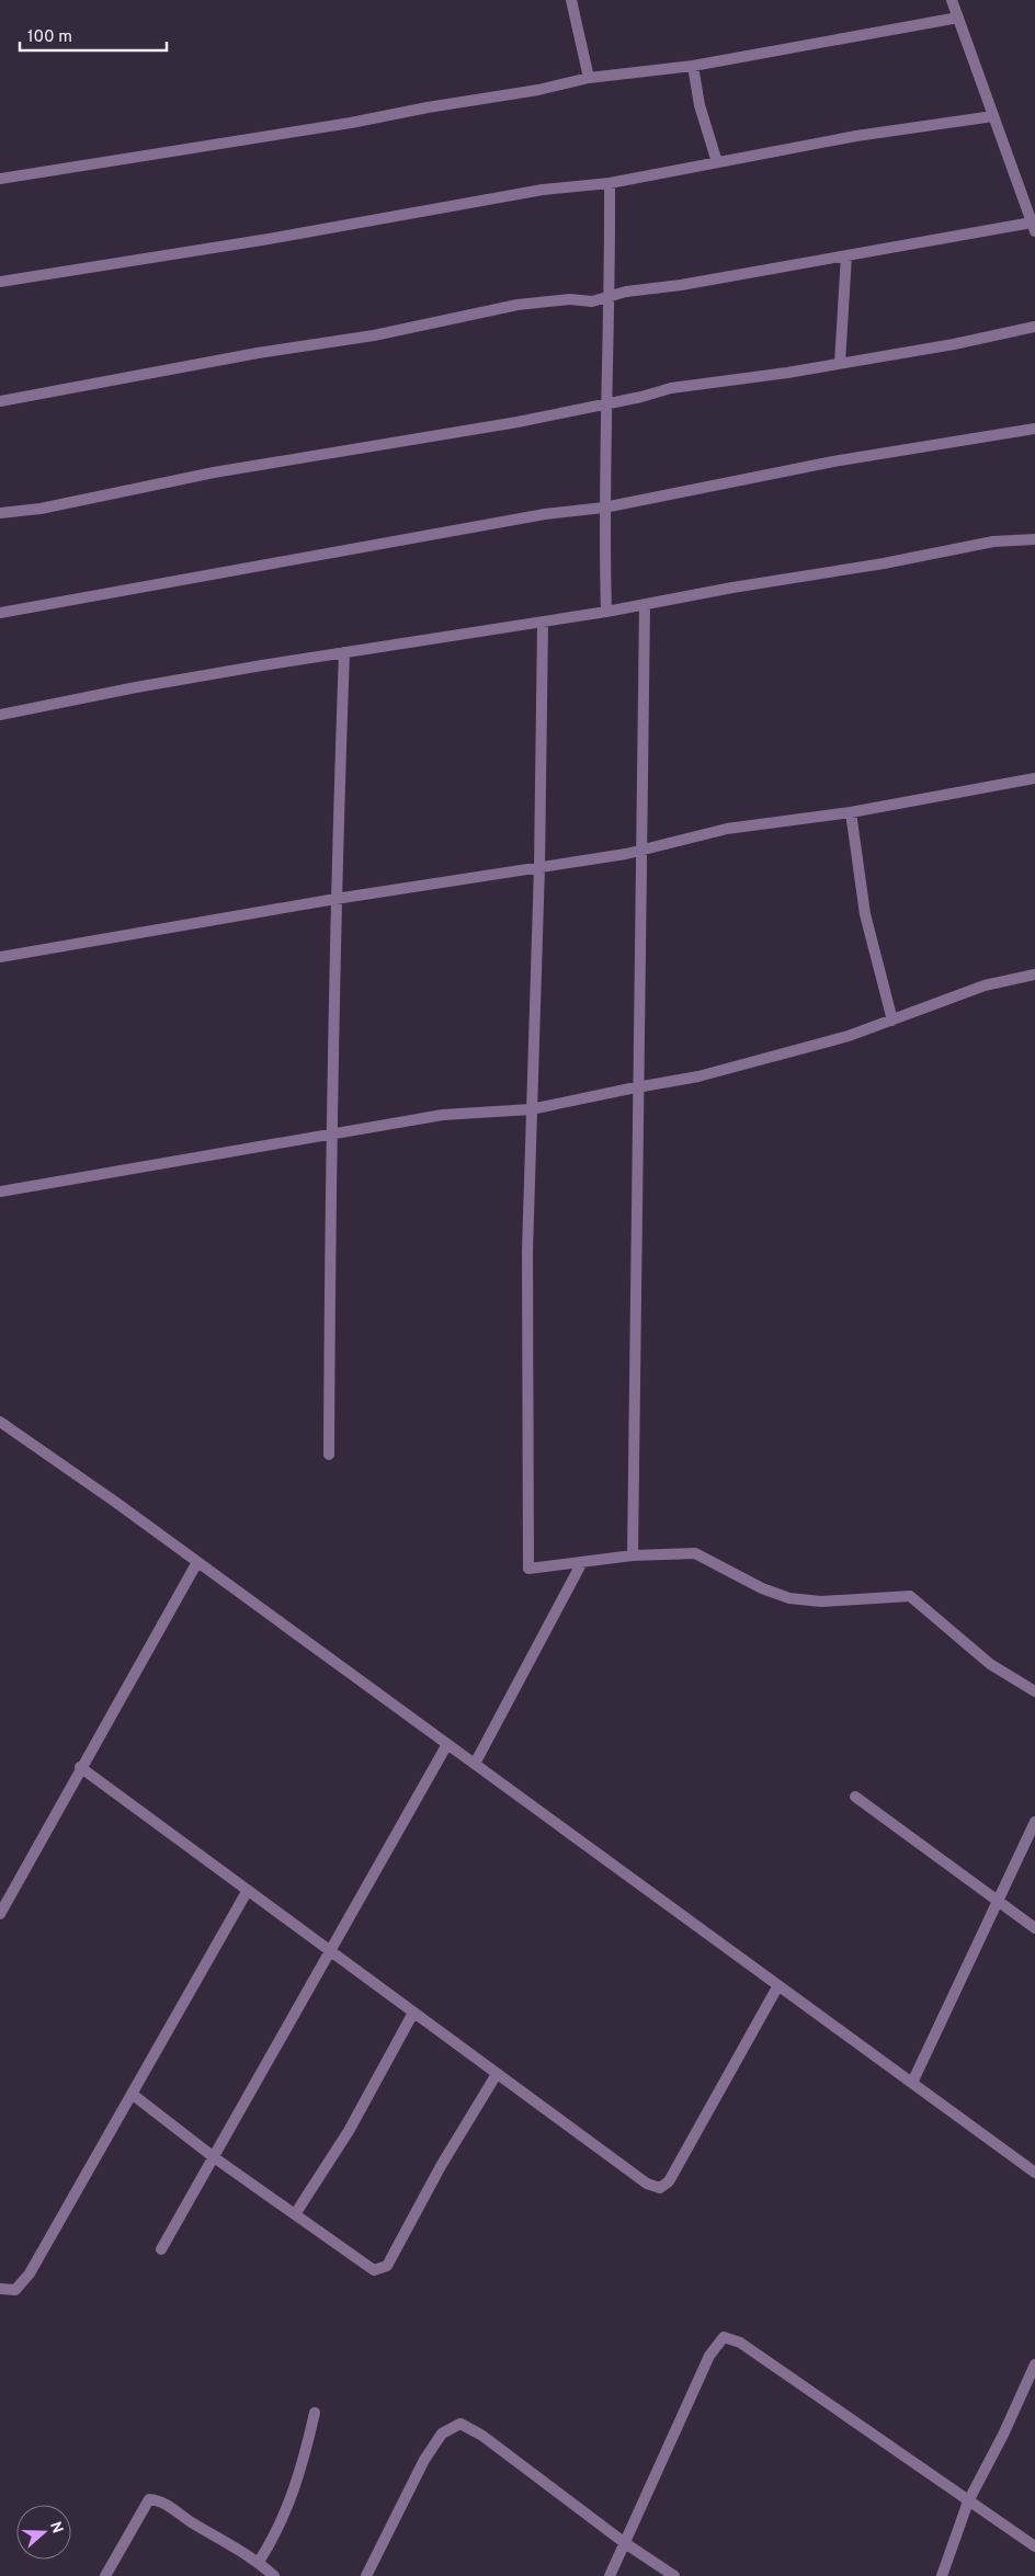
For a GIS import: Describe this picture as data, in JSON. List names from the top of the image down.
{
  "scale_bar": "100 m",
  "north": "right"
}
